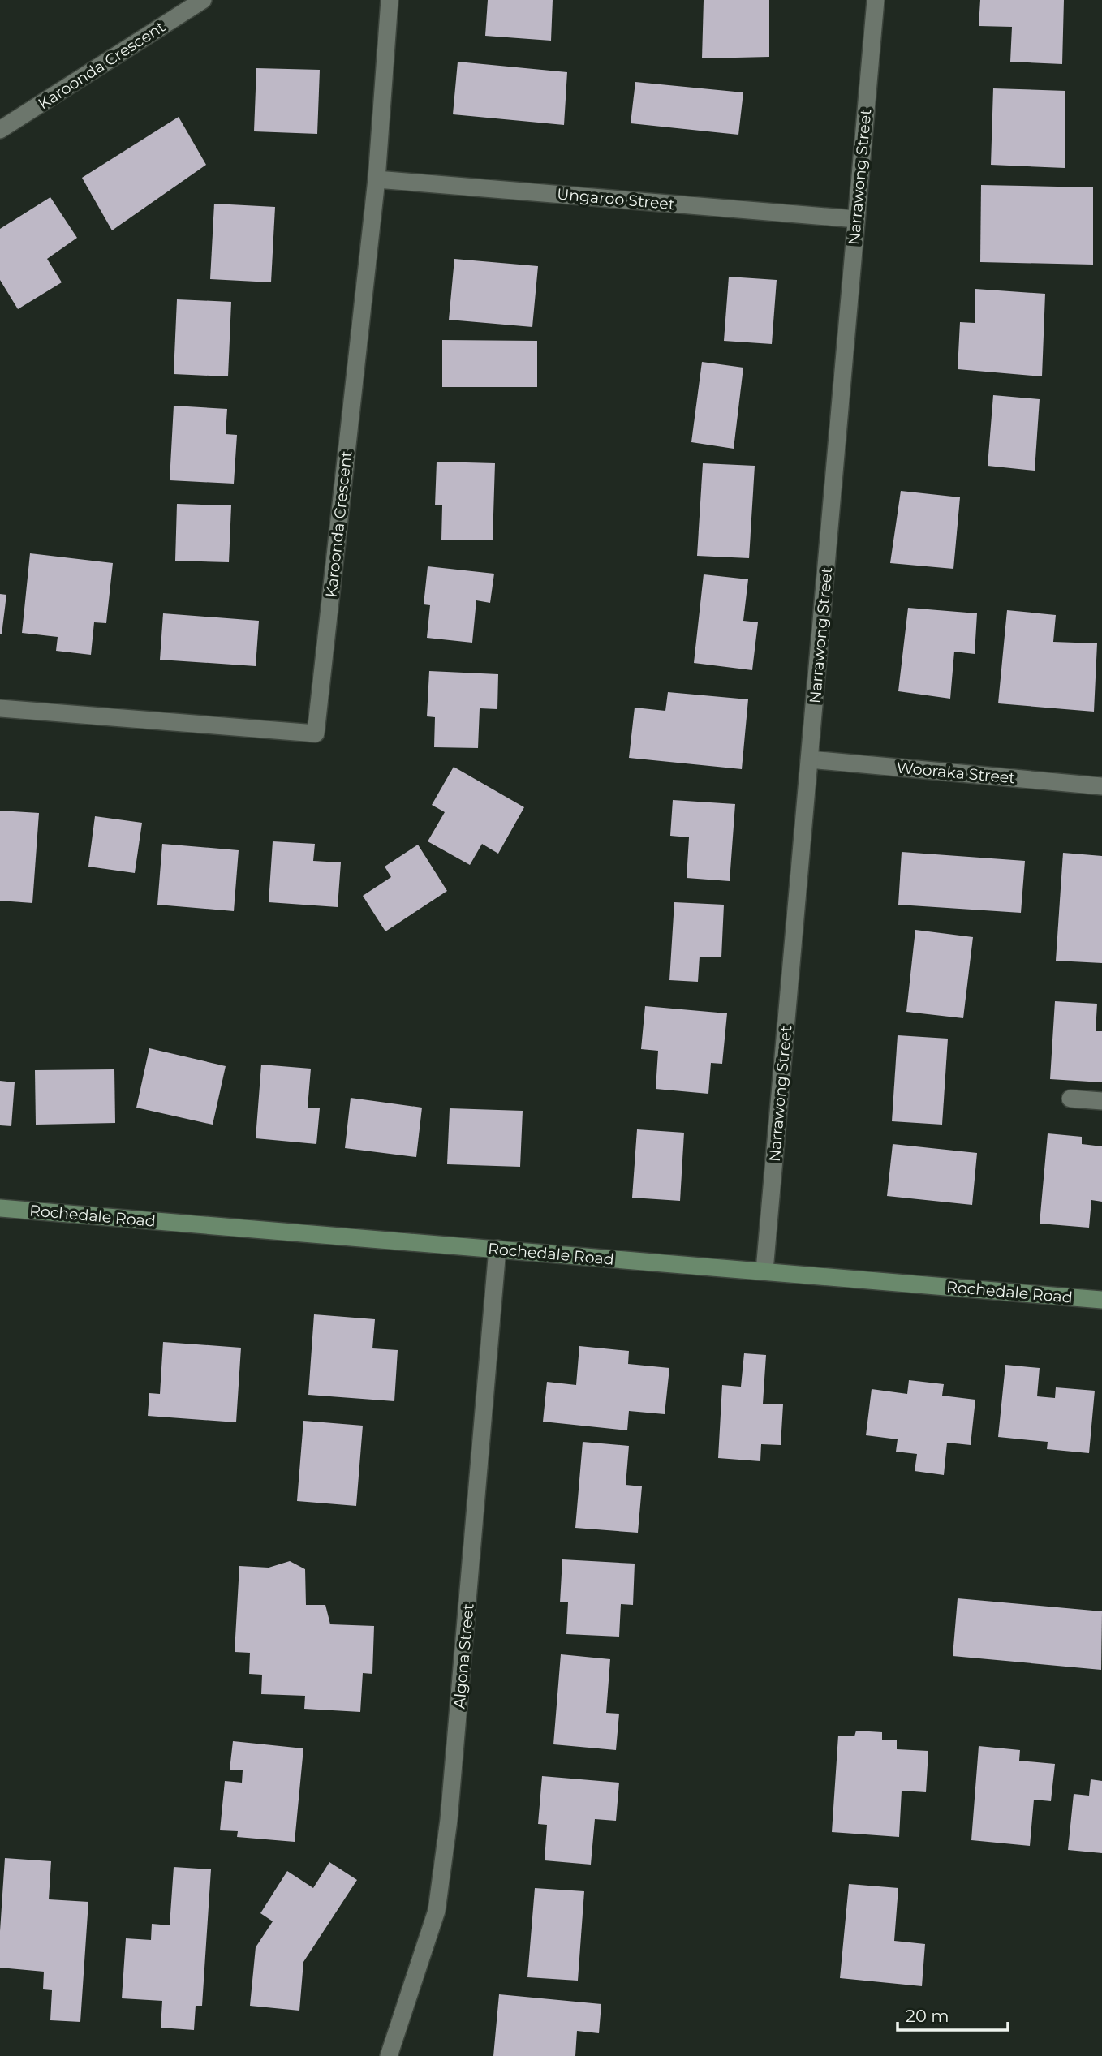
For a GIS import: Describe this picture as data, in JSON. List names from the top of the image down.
{
  "streets": {
    "main road": ["Rochedale Road"],
    "street": [
      "Karoonda Crescent",
      "Narrawong Street",
      "Ungaroo Street",
      "Wooraka Street",
      "Algona Street"
    ]
  },
  "crossings": [
    ["Karoonda Crescent", "Ungaroo Street"],
    ["Narrawong Street", "Ungaroo Street"],
    ["Narrawong Street", "Wooraka Street"],
    ["Narrawong Street", "Rochedale Road"],
    ["Rochedale Road", "Algona Street"]
  ],
  "scale_bar": "20 m"
}
